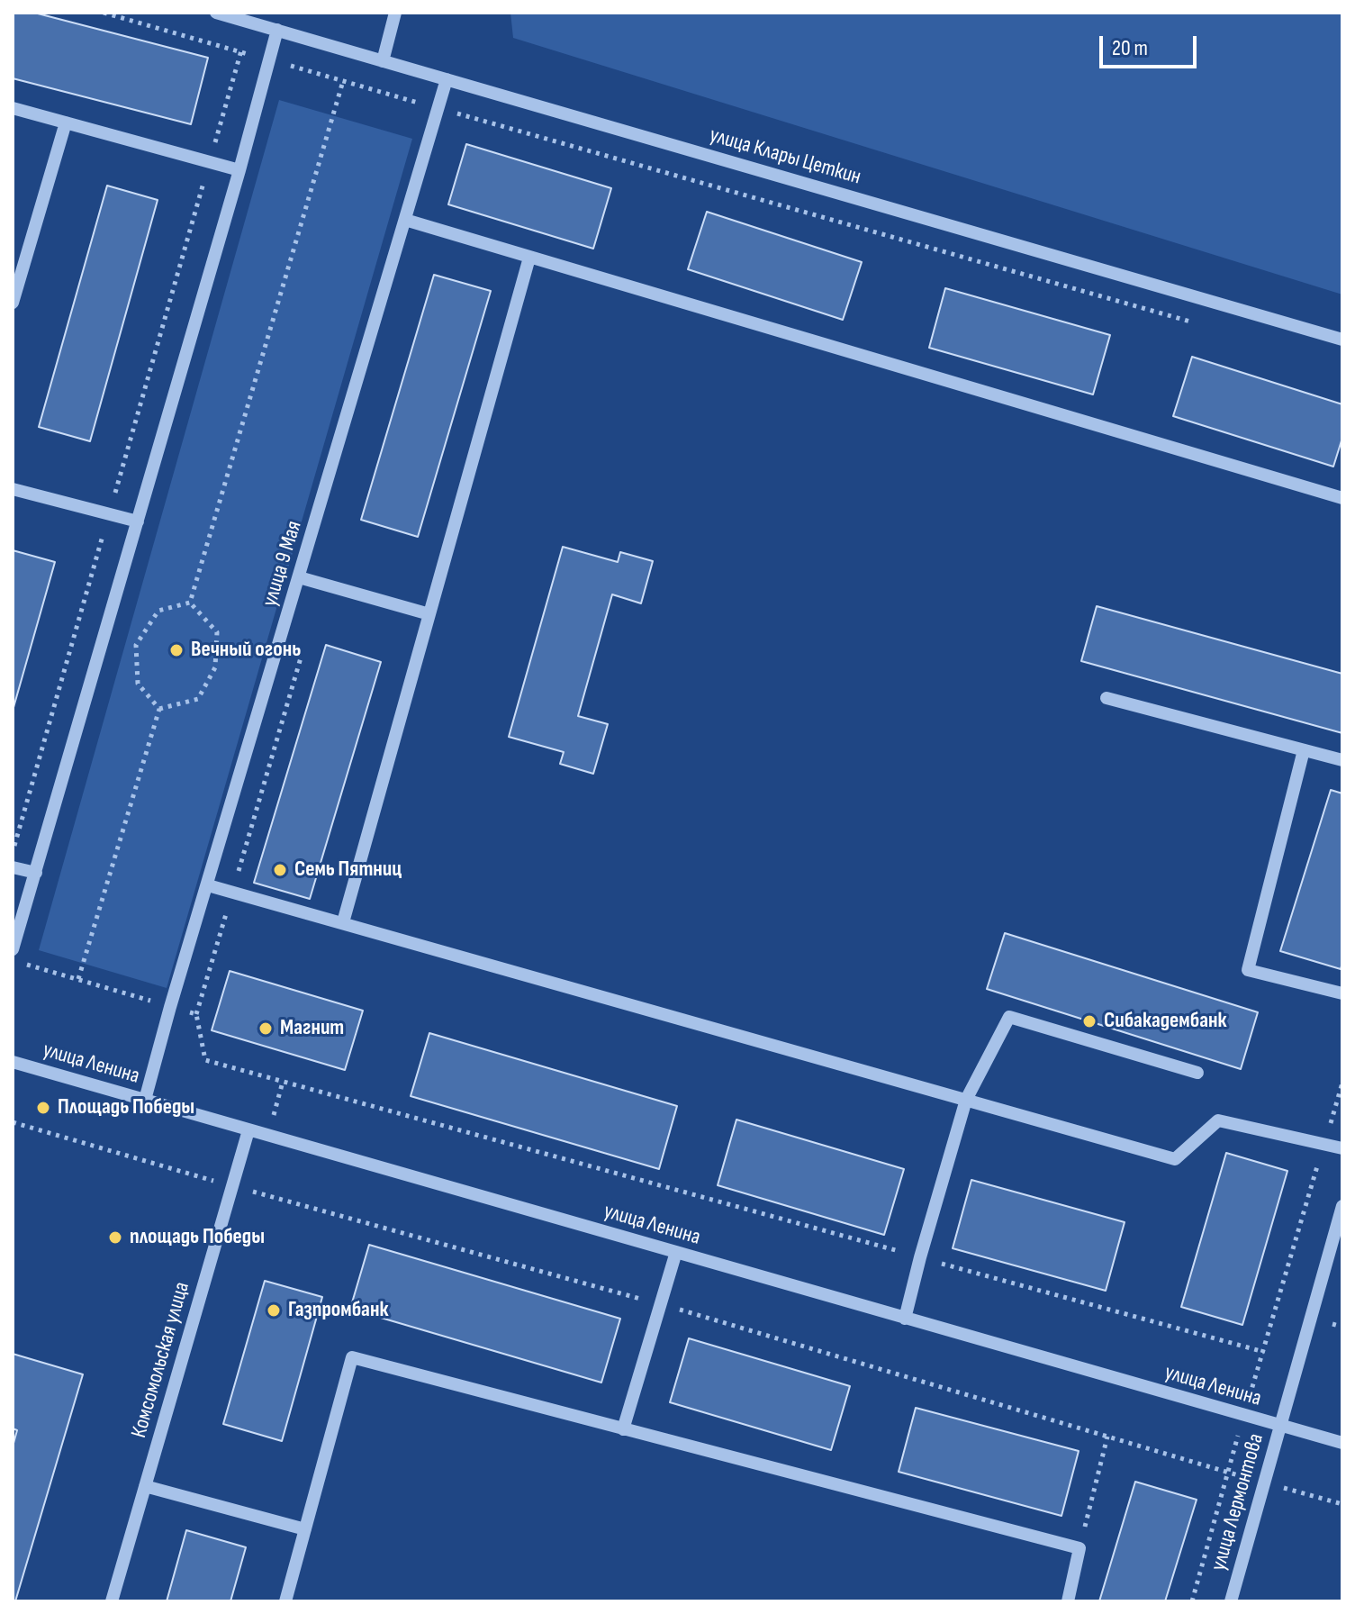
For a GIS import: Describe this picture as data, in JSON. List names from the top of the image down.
{
  "streets": {
    "street": [
      "улица Клары Цеткин",
      "улица 9 Мая",
      "улица Ленина",
      "Комсомольская улица",
      "улица Лермонтова"
    ]
  },
  "crossings": [
    ["улица Клары Цеткин", "улица 9 Мая"],
    ["улица 9 Мая", "улица Ленина"],
    ["улица Ленина", "Комсомольская улица"],
    ["улица Ленина", "улица Лермонтова"]
  ],
  "places": [
    "Вечный огонь",
    "Семь Пятниц",
    "Сибакадембанк",
    "Магнит",
    "Площадь Победы",
    "площадь Победы",
    "Газпромбанк"
  ],
  "scale_bar": "20 m"
}
